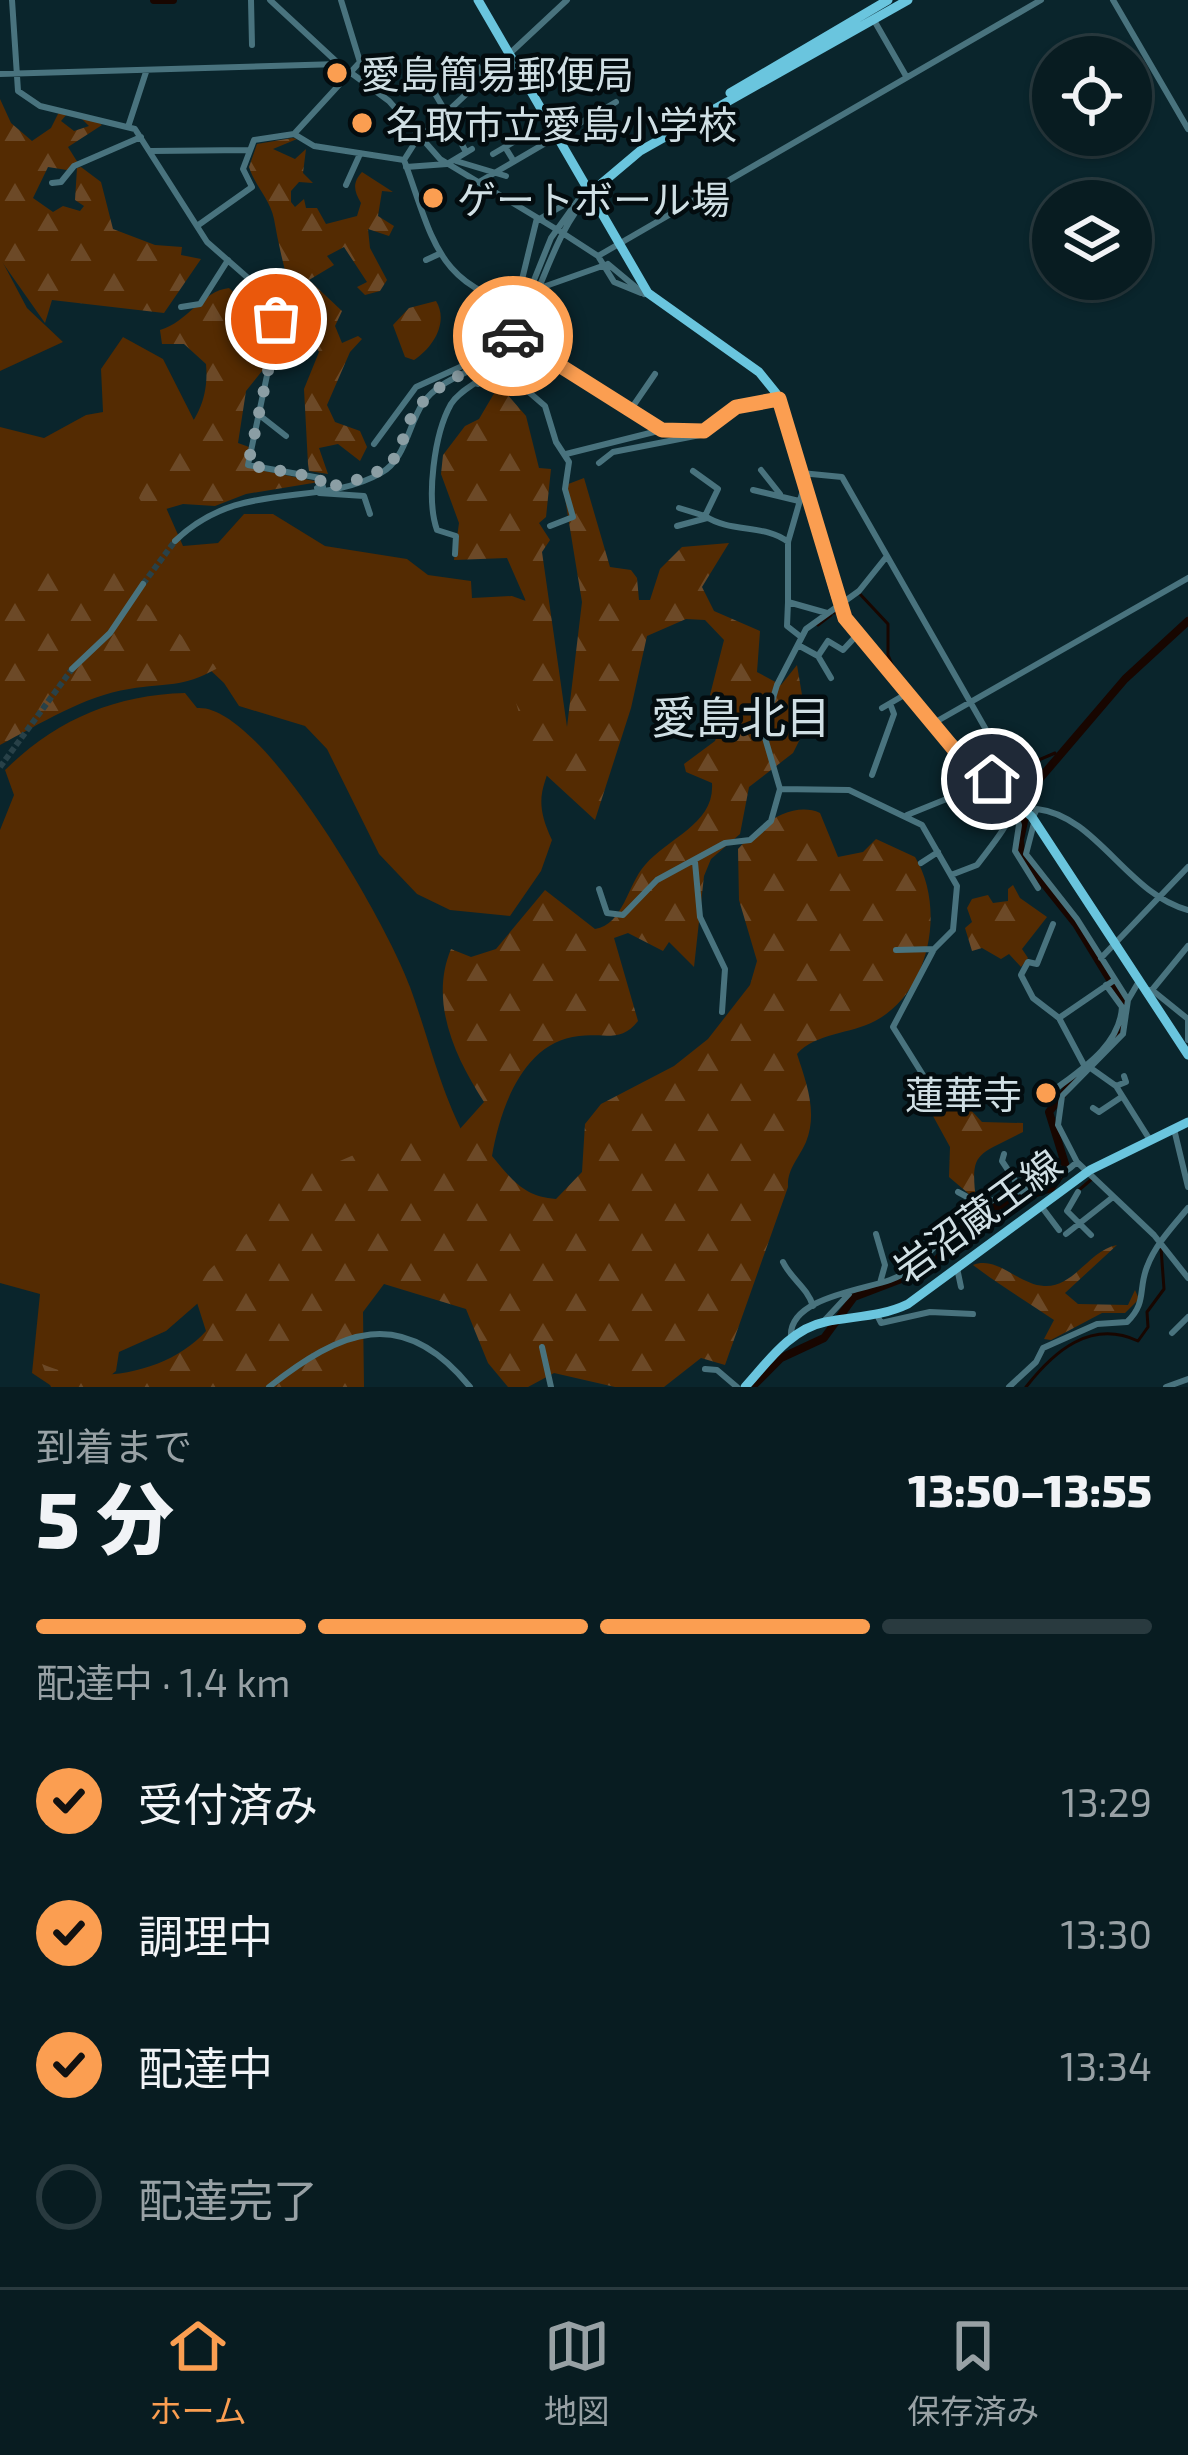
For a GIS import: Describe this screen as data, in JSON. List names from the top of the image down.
{
  "streets": {
    "main road": ["岩沼蔵王線"]
  },
  "districts": ["愛島北目"],
  "places": [
    "愛島簡易郵便局",
    "名取市立愛島小学校",
    "ゲートボール場",
    "蓮華寺"
  ],
  "page": {
    "heading": ["5 分", "到着まで", "13:50–13:55"],
    "bar": "配達中 · 1.4 km",
    "list": [
      ["受付済み", "13:29"],
      ["調理中", "13:30"],
      ["配達中", "13:34"],
      "配達完了"
    ],
    "tabs": ["ホーム", "地図", "保存済み"]
  }
}
